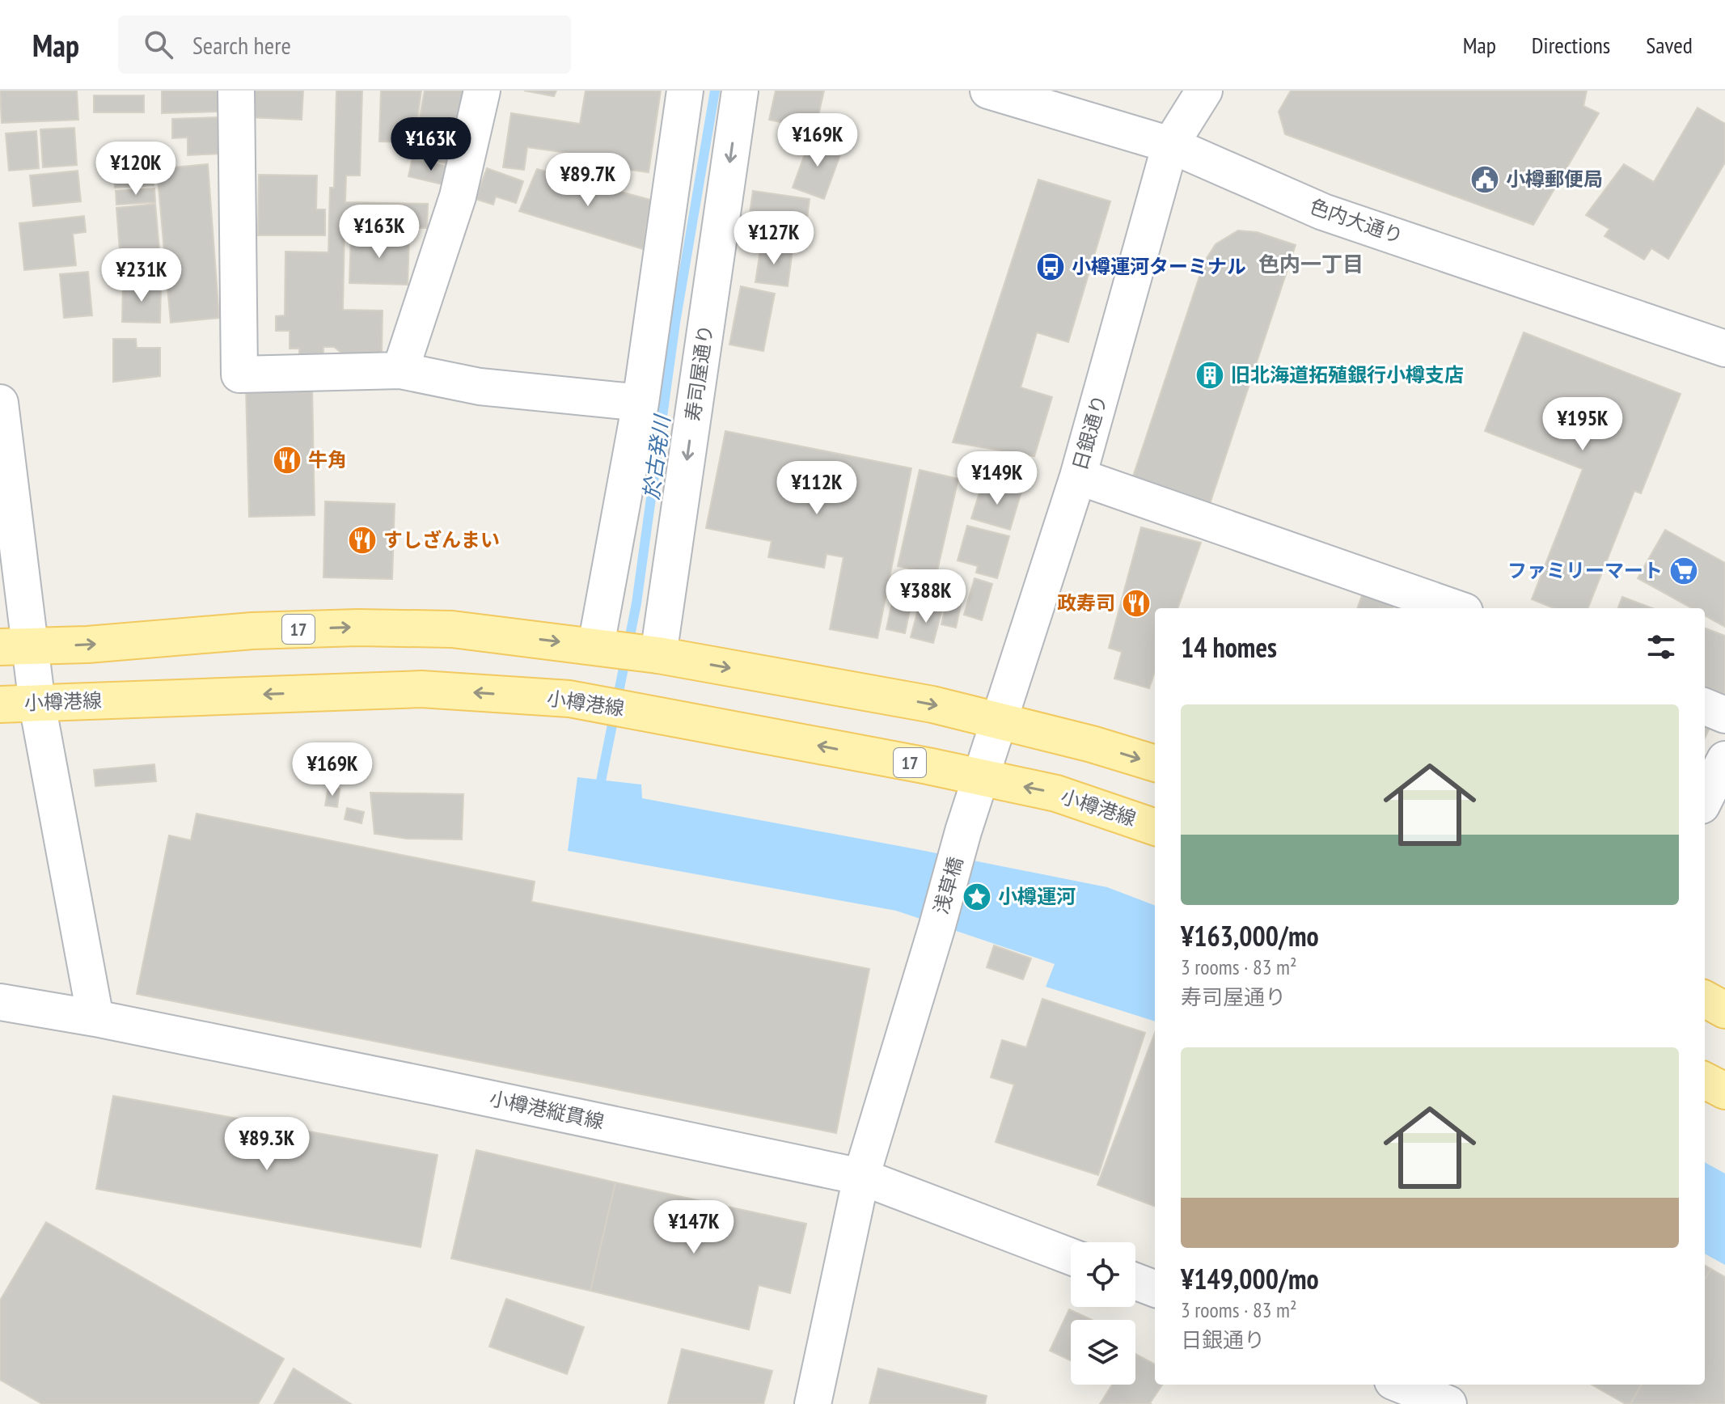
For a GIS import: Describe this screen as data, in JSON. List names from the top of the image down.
{
  "streets": {
    "main road": ["17", "小樽港線"],
    "street": [
      "色内大通り",
      "寿司屋通り",
      "日銀通り",
      "浅草橋",
      "小樽港縦貫線"
    ]
  },
  "crossings": [
    ["色内大通り", "日銀通り"],
    ["寿司屋通り", "17"],
    ["日銀通り", "17"],
    ["日銀通り", "小樽港線"],
    ["日銀通り", "浅草橋"],
    ["小樽港線", "浅草橋"],
    ["浅草橋", "小樽港縦貫線"]
  ],
  "districts": ["色内一丁目"],
  "water": ["於古発川"],
  "places": {
    "public building": ["小樽郵便局"],
    "bus stop": ["小樽運河ターミナル"],
    "building": ["旧北海道拓殖銀行小樽支店"],
    "restaurant": ["牛角", "すしざんまい", "政寿司"],
    "supermarket": ["ファミリーマート"],
    "place": ["小樽運河"]
  },
  "page": {
    "header": "Map",
    "search": "Search here",
    "nav": ["Map", "Directions", "Saved"],
    "price": [
      "¥169K",
      "¥163K",
      "¥120K",
      "¥89.7K",
      "¥163K",
      "¥127K",
      "¥231K",
      "¥195K",
      "¥149K",
      "¥112K",
      "¥388K",
      "¥169K",
      "¥89.3K",
      "¥147K"
    ],
    "heading": "14 homes",
    "list": [
      {
        "name": "¥163,000/mo",
        "note": "3 rooms · 83 m² · 寿司屋通り"
      },
      {
        "name": "¥149,000/mo",
        "note": "3 rooms · 83 m² · 日銀通り"
      }
    ]
  }
}
